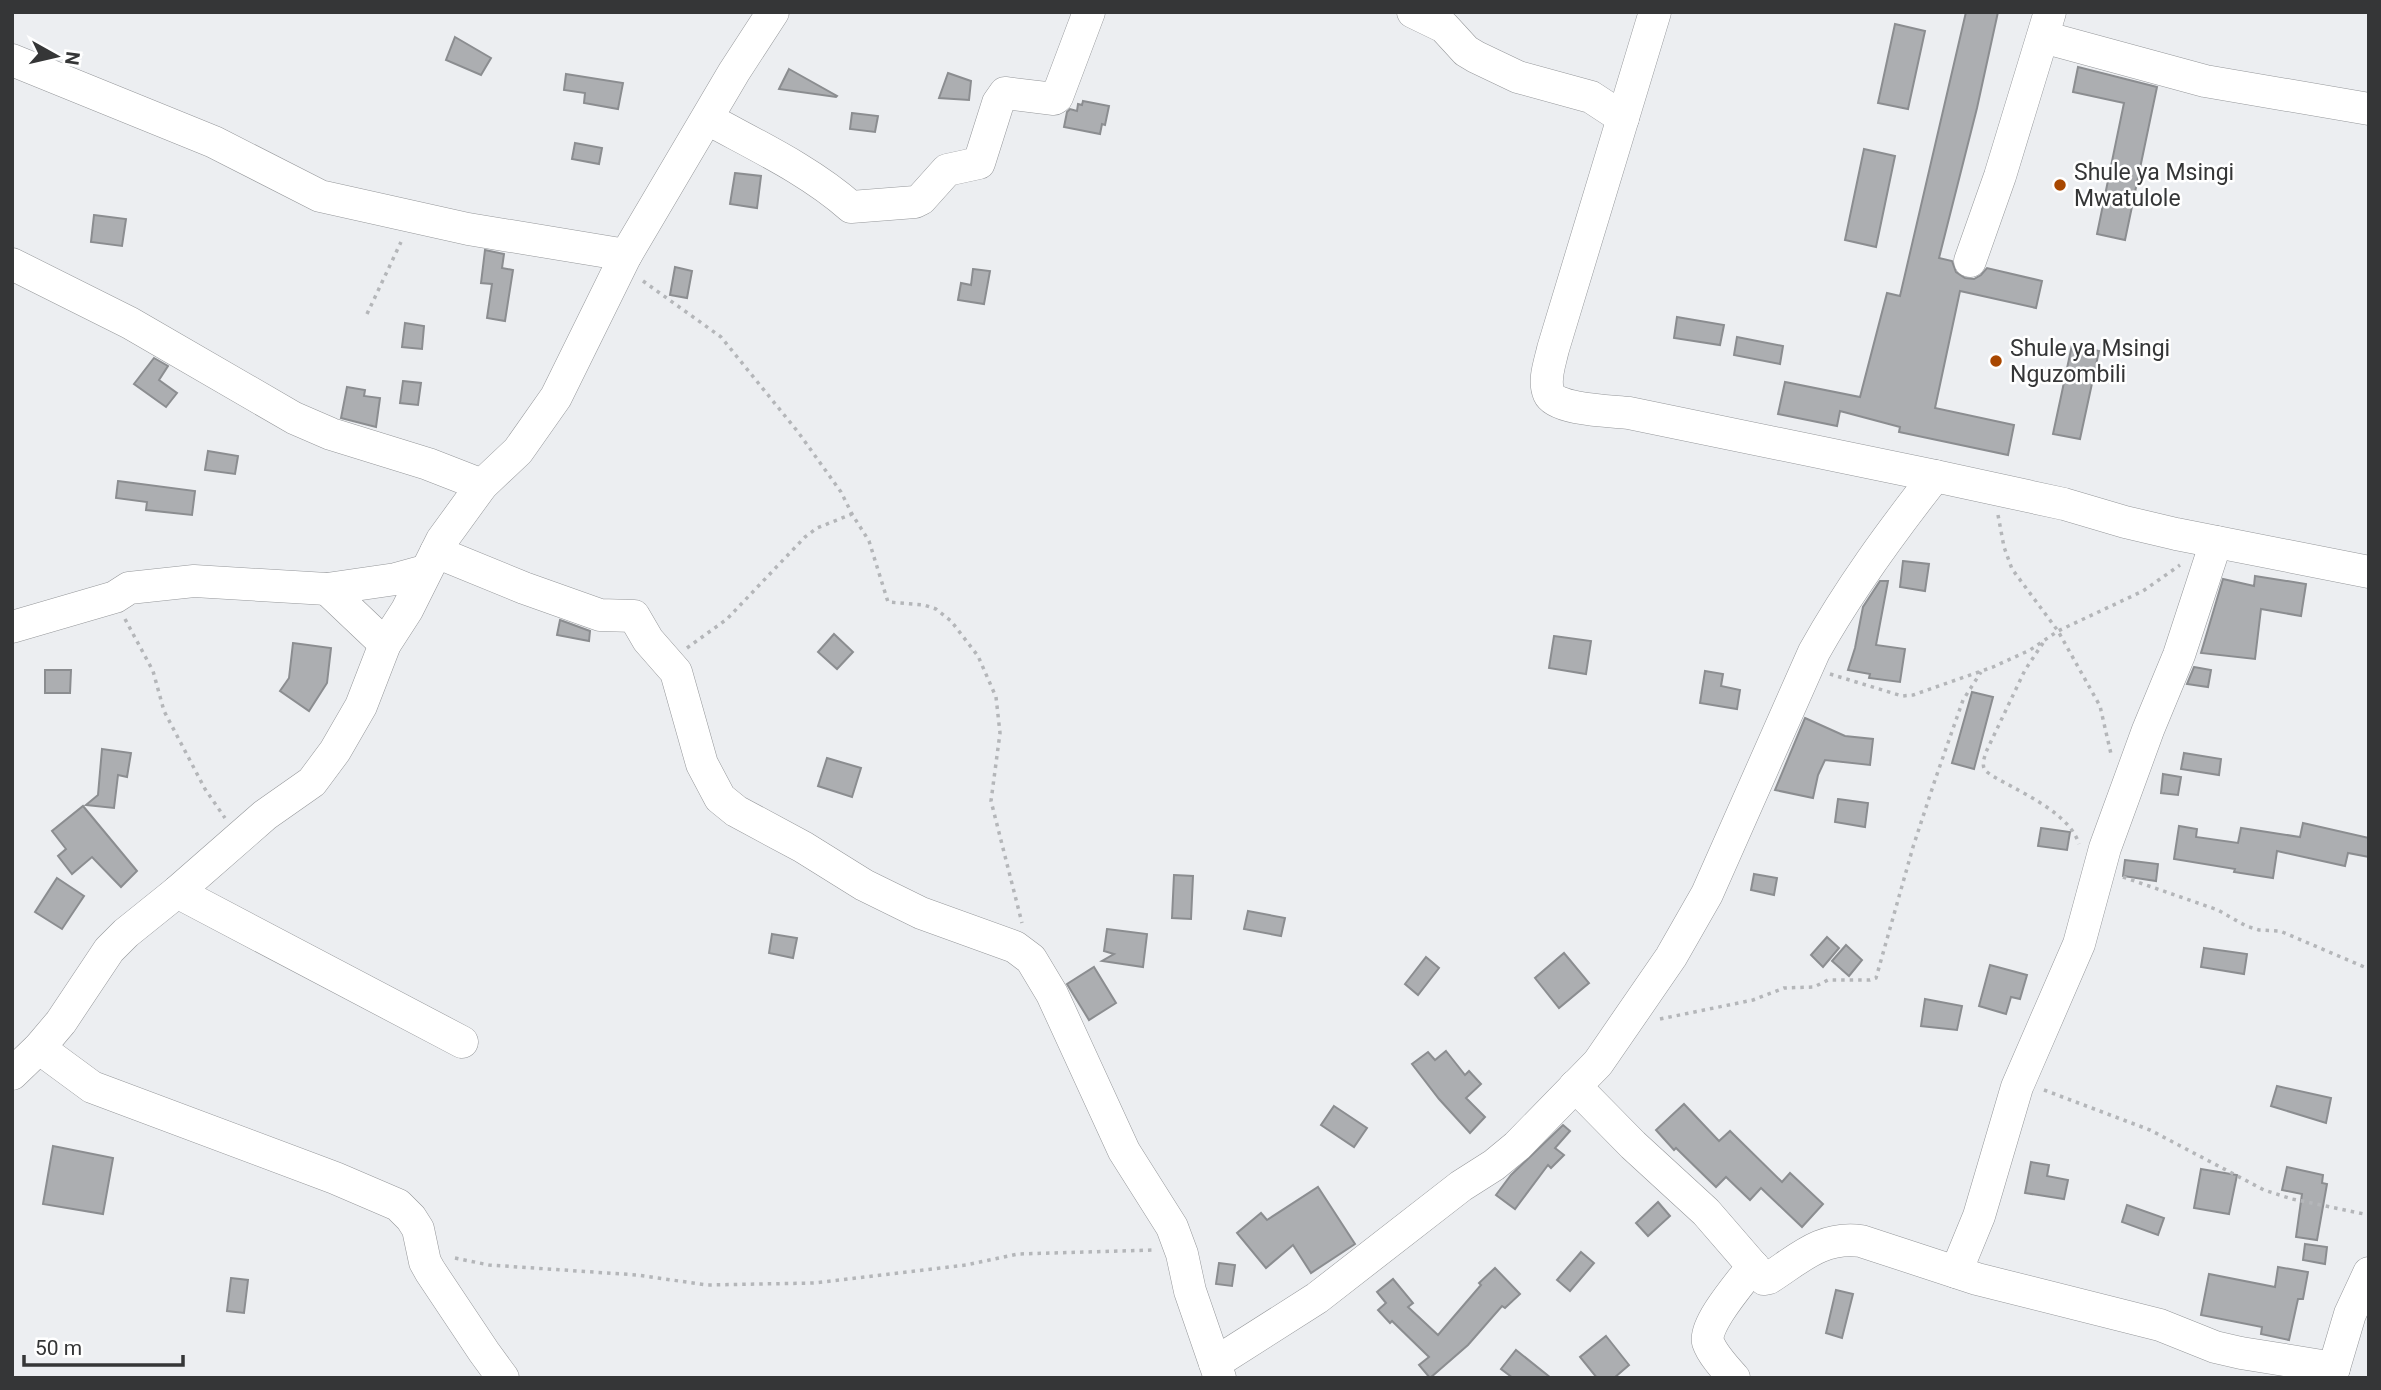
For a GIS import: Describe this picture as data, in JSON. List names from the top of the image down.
{
  "places": ["Shule ya Msingi Mwatulole", "Shule ya Msingi Nguzombili"],
  "scale_bar": "50 m",
  "north": "right"
}
